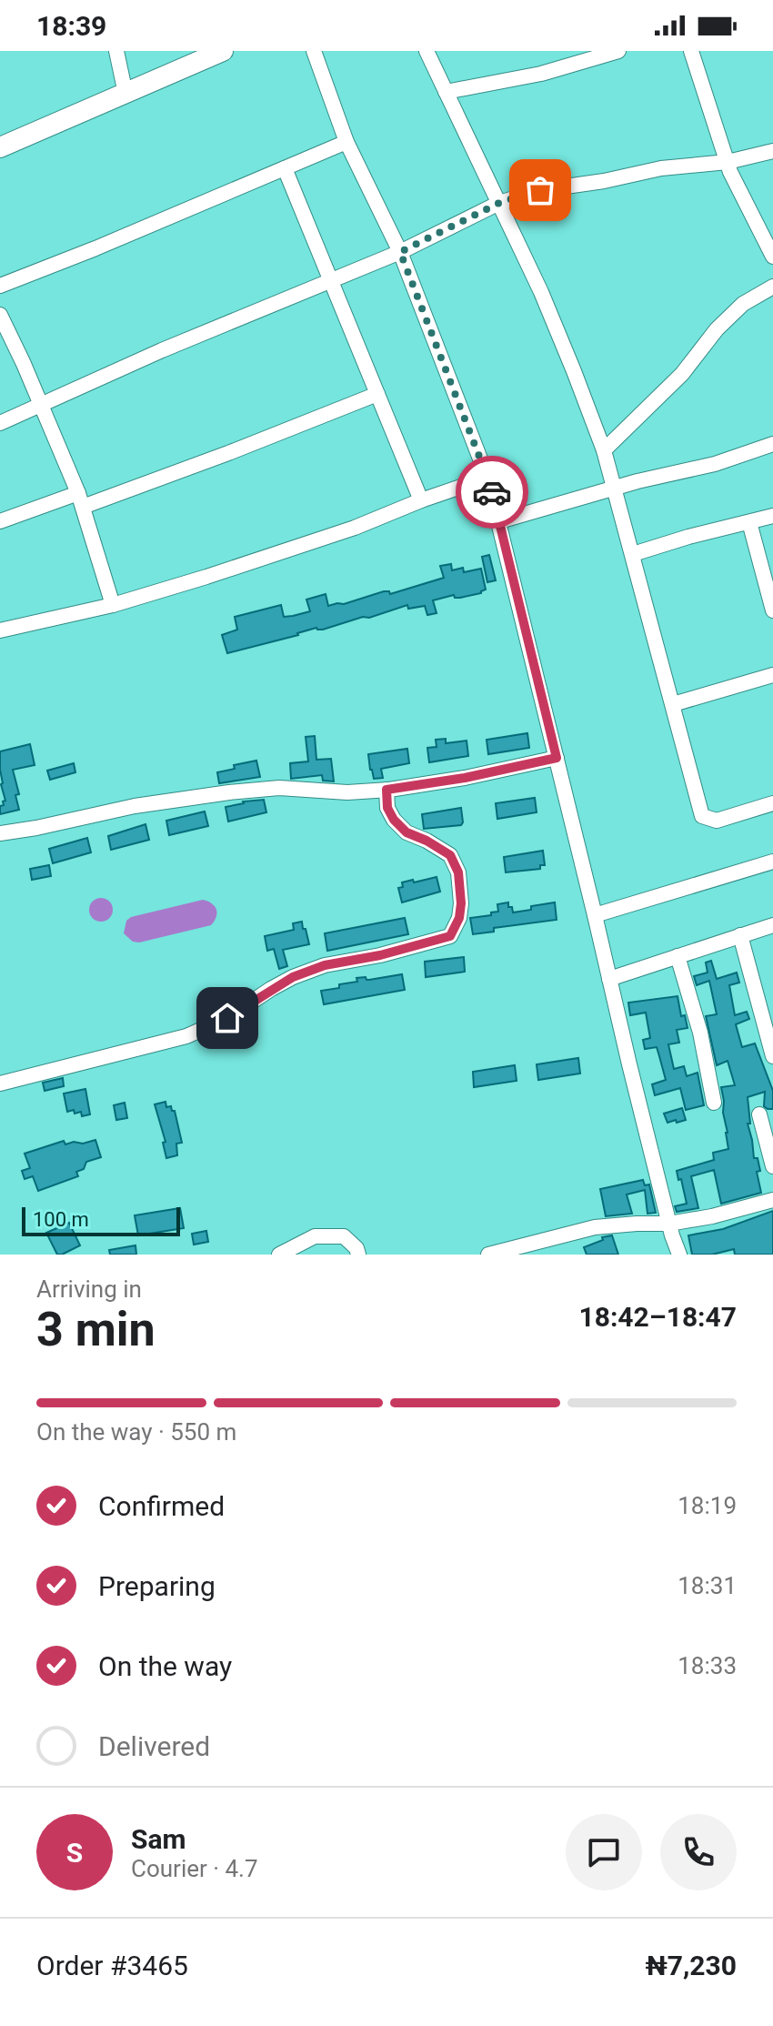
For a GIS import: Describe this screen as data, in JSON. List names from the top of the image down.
{
  "scale_bar": "100 m",
  "page": {
    "status": "18:39",
    "scale": "100 m",
    "heading": ["3 min", "Arriving in", "18:42–18:47"],
    "panel": [
      "Sam",
      "Courier · 4.7",
      "Order #3465",
      "₦7,230"
    ],
    "bar": "On the way · 550 m",
    "list": [
      ["Confirmed", "18:19"],
      ["Preparing", "18:31"],
      ["On the way", "18:33"],
      "Delivered"
    ],
    "round": "S"
  }
}
